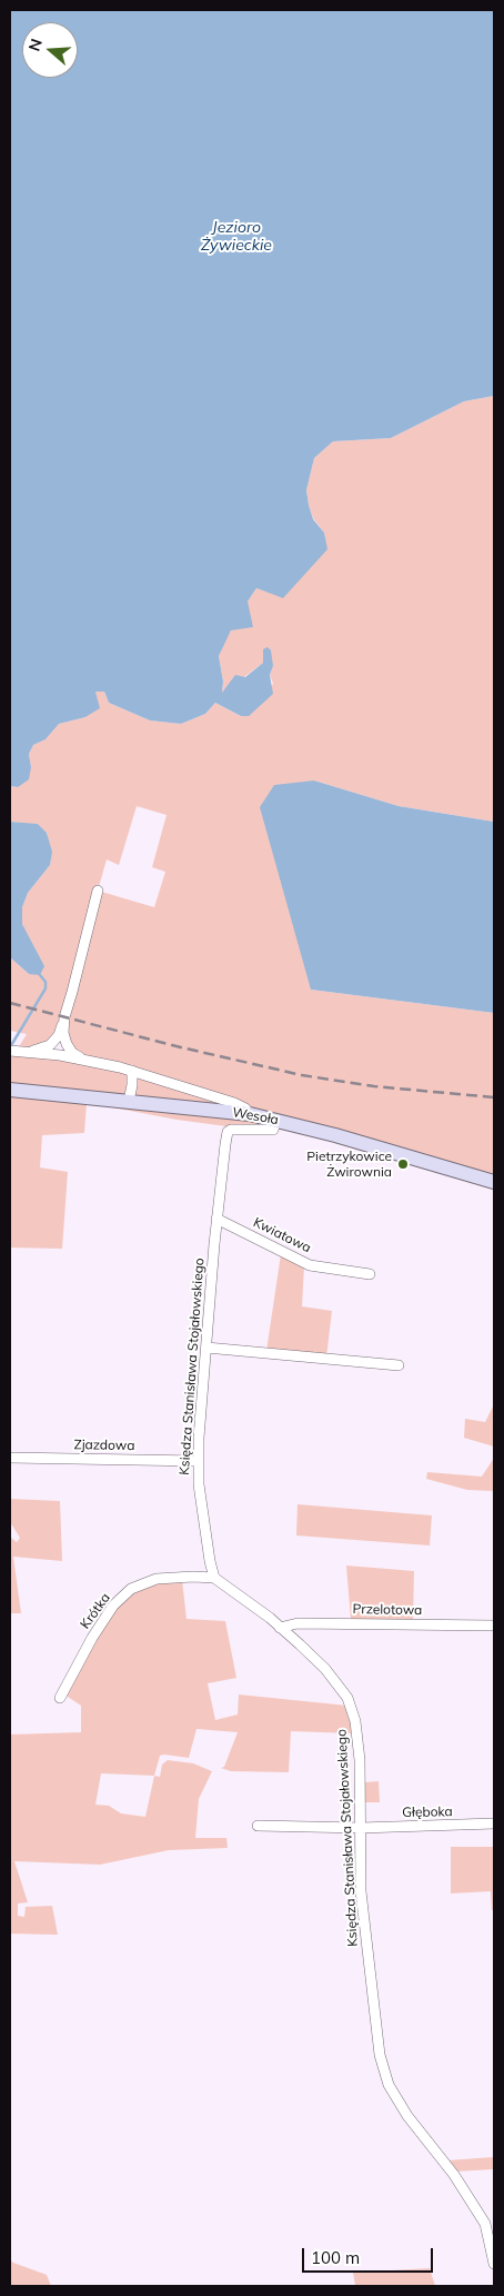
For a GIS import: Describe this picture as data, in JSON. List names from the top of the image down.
{
  "streets": {
    "main road": ["Wesoła"],
    "street": [
      "Kwiatowa",
      "Księdza Stanisława Stojałowskiego",
      "Zjazdowa",
      "Przelotowa",
      "Krótka",
      "Głęboka"
    ]
  },
  "crossings": [
    ["Wesoła", "Księdza Stanisława Stojałowskiego"],
    ["Kwiatowa", "Księdza Stanisława Stojałowskiego"],
    ["Księdza Stanisława Stojałowskiego", "Zjazdowa"],
    ["Księdza Stanisława Stojałowskiego", "Przelotowa"],
    ["Księdza Stanisława Stojałowskiego", "Krótka"],
    ["Księdza Stanisława Stojałowskiego", "Głęboka"]
  ],
  "water": ["Jezioro Żywieckie"],
  "places": ["Pietrzykowice Żwirownia"],
  "scale_bar": "100 m",
  "north": "left"
}
